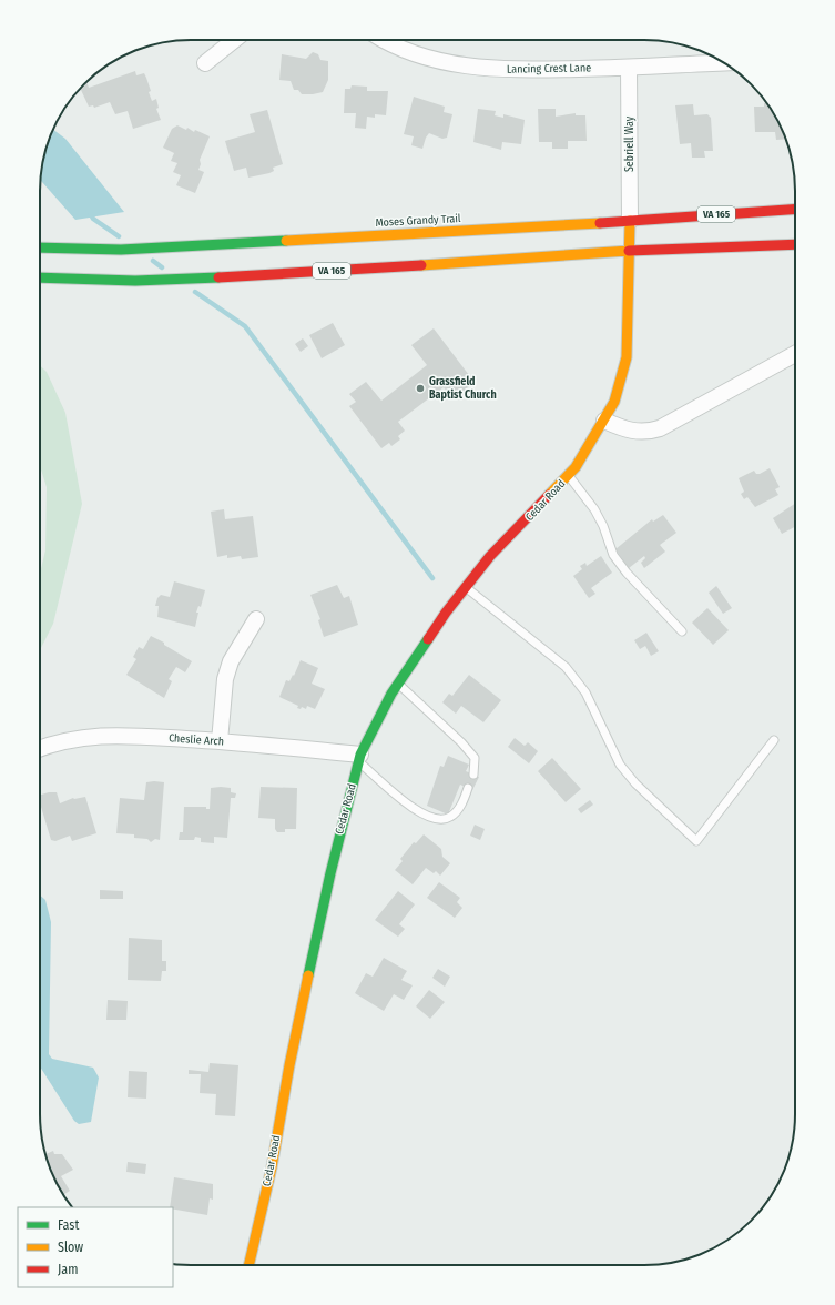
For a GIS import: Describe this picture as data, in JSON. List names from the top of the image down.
{
  "streets": {
    "main road": ["VA 165", "Moses Grandy Trail", "Cedar Road"],
    "street": ["Lancing Crest Lane", "Sebriell Way", "Cheslie Arch"]
  },
  "crossings": [
    ["Lancing Crest Lane", "Sebriell Way"],
    ["Sebriell Way", "Moses Grandy Trail"],
    ["Sebriell Way", "Cedar Road"],
    ["VA 165", "Cedar Road"],
    ["Moses Grandy Trail", "Cedar Road"],
    ["Cedar Road", "Cheslie Arch"]
  ],
  "places": ["Grassfield Baptist Church"],
  "legend": ["Fast", "Slow", "Jam"]
}
